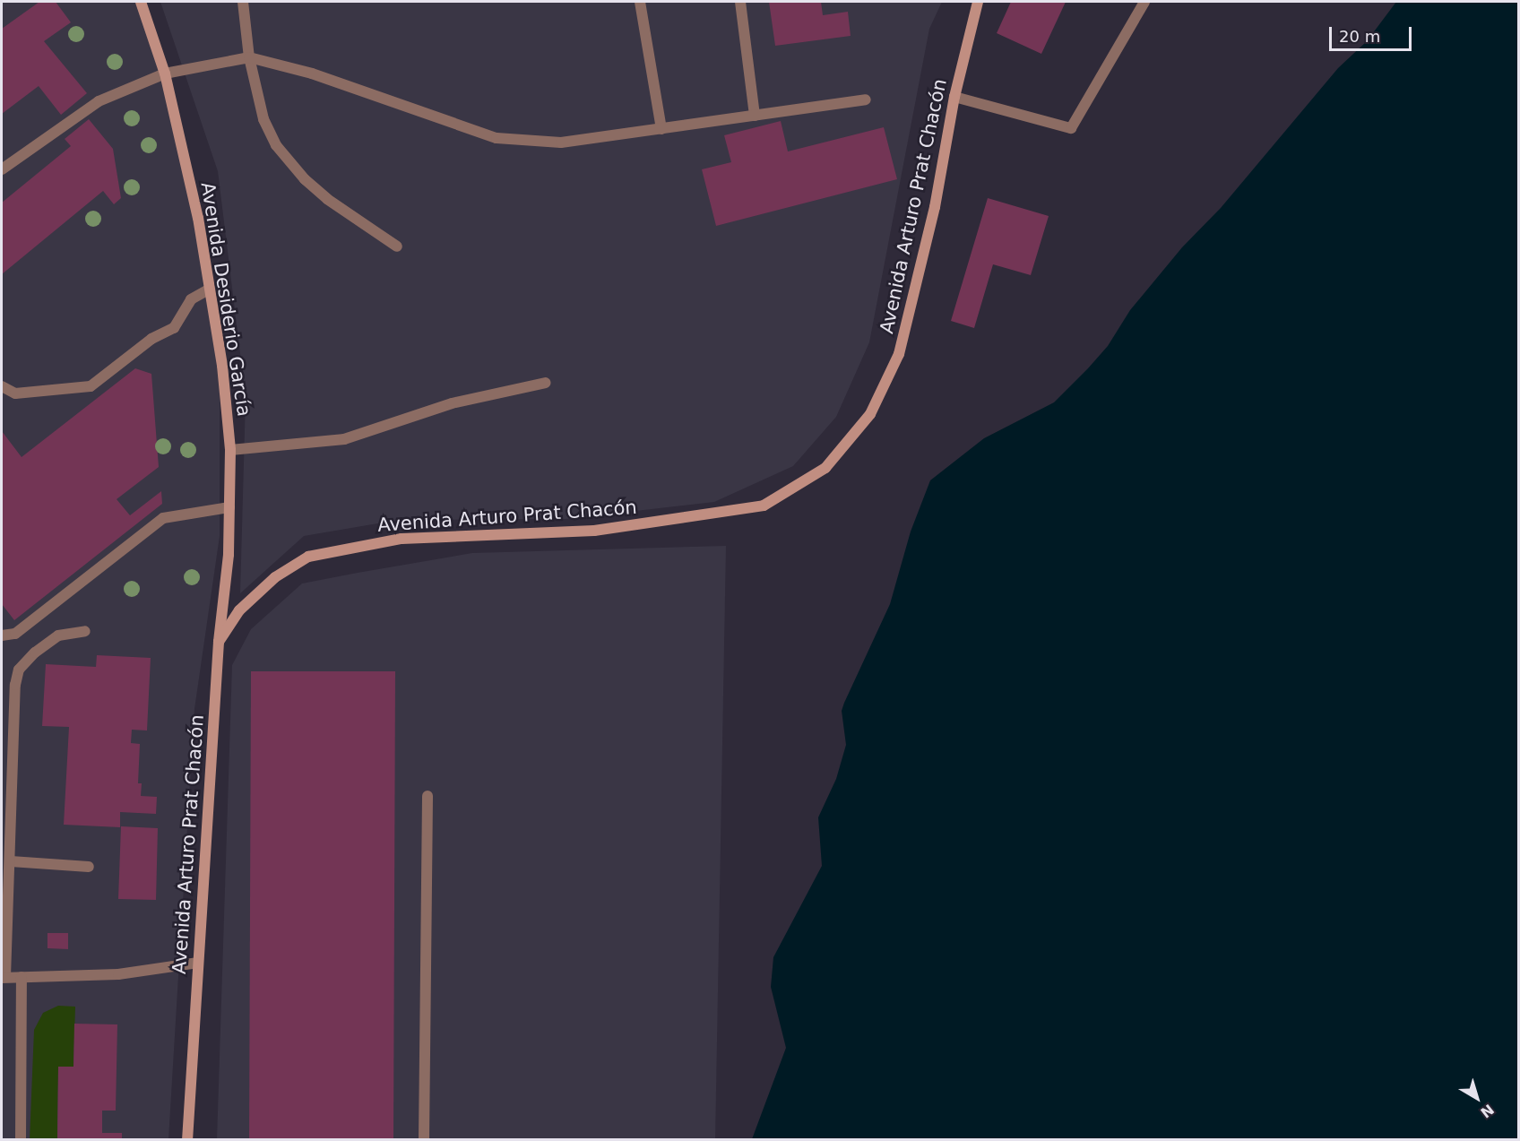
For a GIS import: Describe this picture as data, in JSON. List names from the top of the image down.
{
  "streets": {
    "street": ["Avenida Arturo Prat Chacón", "Avenida Desiderio García"]
  },
  "crossings": [
    ["Avenida Arturo Prat Chacón", "Avenida Desiderio García"]
  ],
  "scale_bar": "20 m",
  "north": "bottom right"
}
